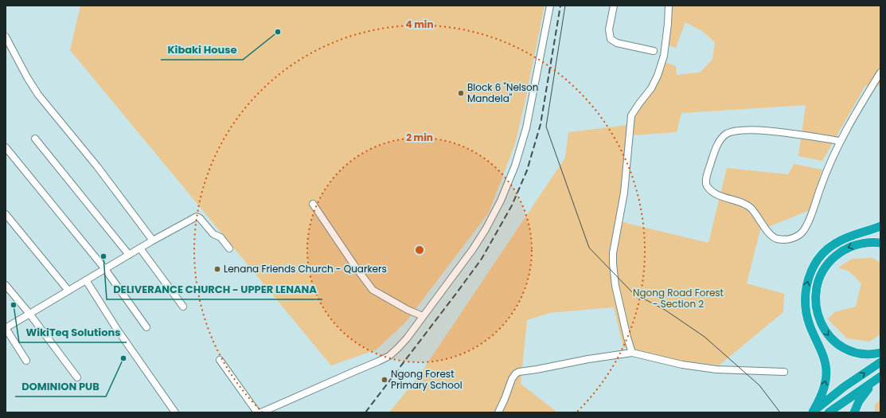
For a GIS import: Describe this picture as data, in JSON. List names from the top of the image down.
{
  "parks": ["Ngong Road Forest - Section 2"],
  "places": [
    "Kibaki House",
    "Block 6 \"Nelson Mandela\"",
    "DELIVERANCE CHURCH - UPPER LENANA",
    "Lenana Friends Church - Quarkers",
    "WikiTeq Solutions",
    "DOMINION PUB",
    "Ngong Forest Primary School"
  ],
  "rings": ["4 min", "2 min"]
}
